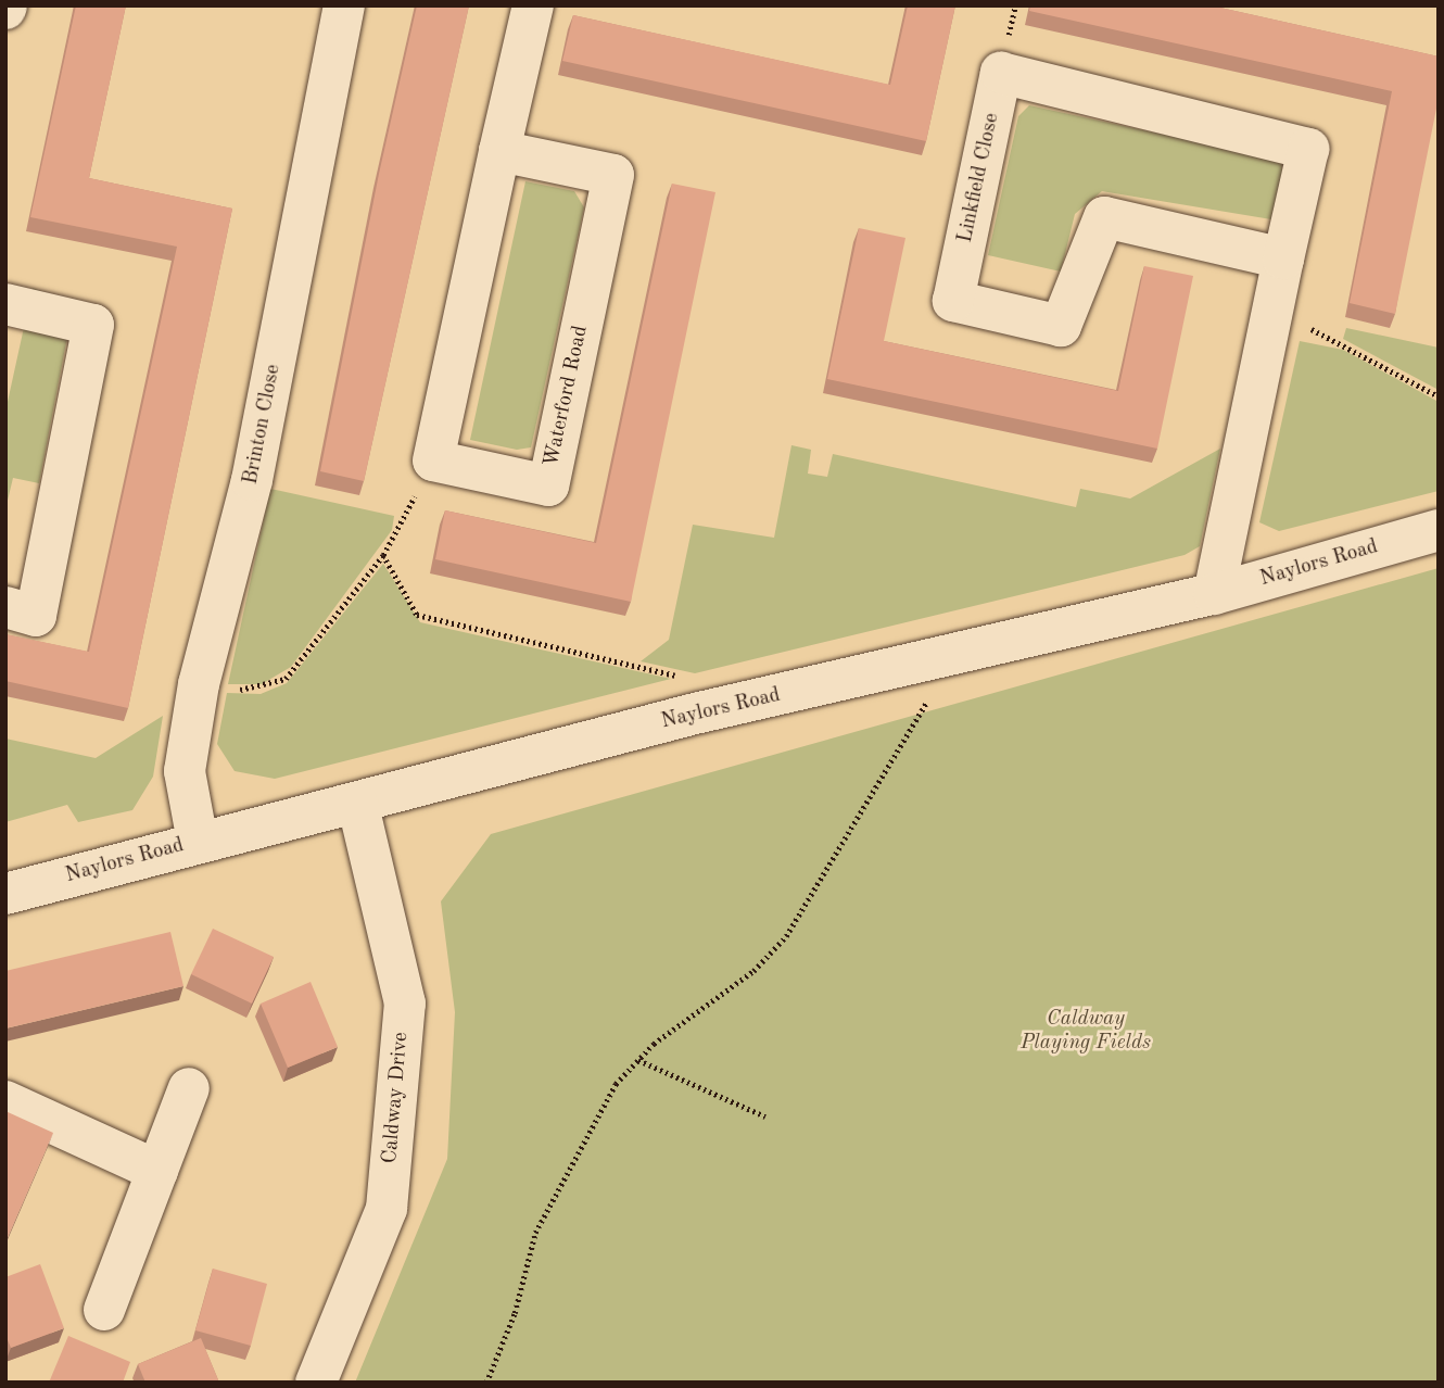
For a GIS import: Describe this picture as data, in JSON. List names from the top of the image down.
{
  "streets": {
    "street": [
      "Linkfield Close",
      "Waterford Road",
      "Brinton Close",
      "Naylors Road",
      "Caldway Drive"
    ]
  },
  "crossings": [
    ["Linkfield Close", "Naylors Road"],
    ["Brinton Close", "Naylors Road"],
    ["Naylors Road", "Caldway Drive"]
  ],
  "parks": ["Caldway Playing Fields"]
}
